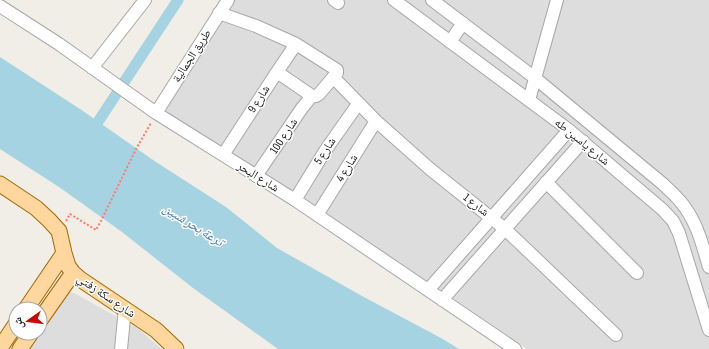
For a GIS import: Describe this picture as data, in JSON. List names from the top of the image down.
{
  "streets": {
    "main road": ["شارع سكة زفتي"],
    "street": [
      "طريق الجمالية",
      "شارع 9",
      "شارع 100",
      "شارع ياسين طه",
      "شارع 5",
      "شارع 4",
      "شارع البحر",
      "شارع 1"
    ]
  },
  "crossings": [
    ["طريق الجمالية", "شارع البحر"],
    ["شارع 9", "شارع البحر"],
    ["شارع 100", "شارع البحر"],
    ["شارع 100", "شارع 1"],
    ["شارع 5", "شارع البحر"],
    ["شارع 5", "شارع 1"],
    ["شارع 4", "شارع البحر"],
    ["شارع 4", "شارع 1"]
  ],
  "water": ["ترعة بحر شبين"],
  "north": "left"
}
